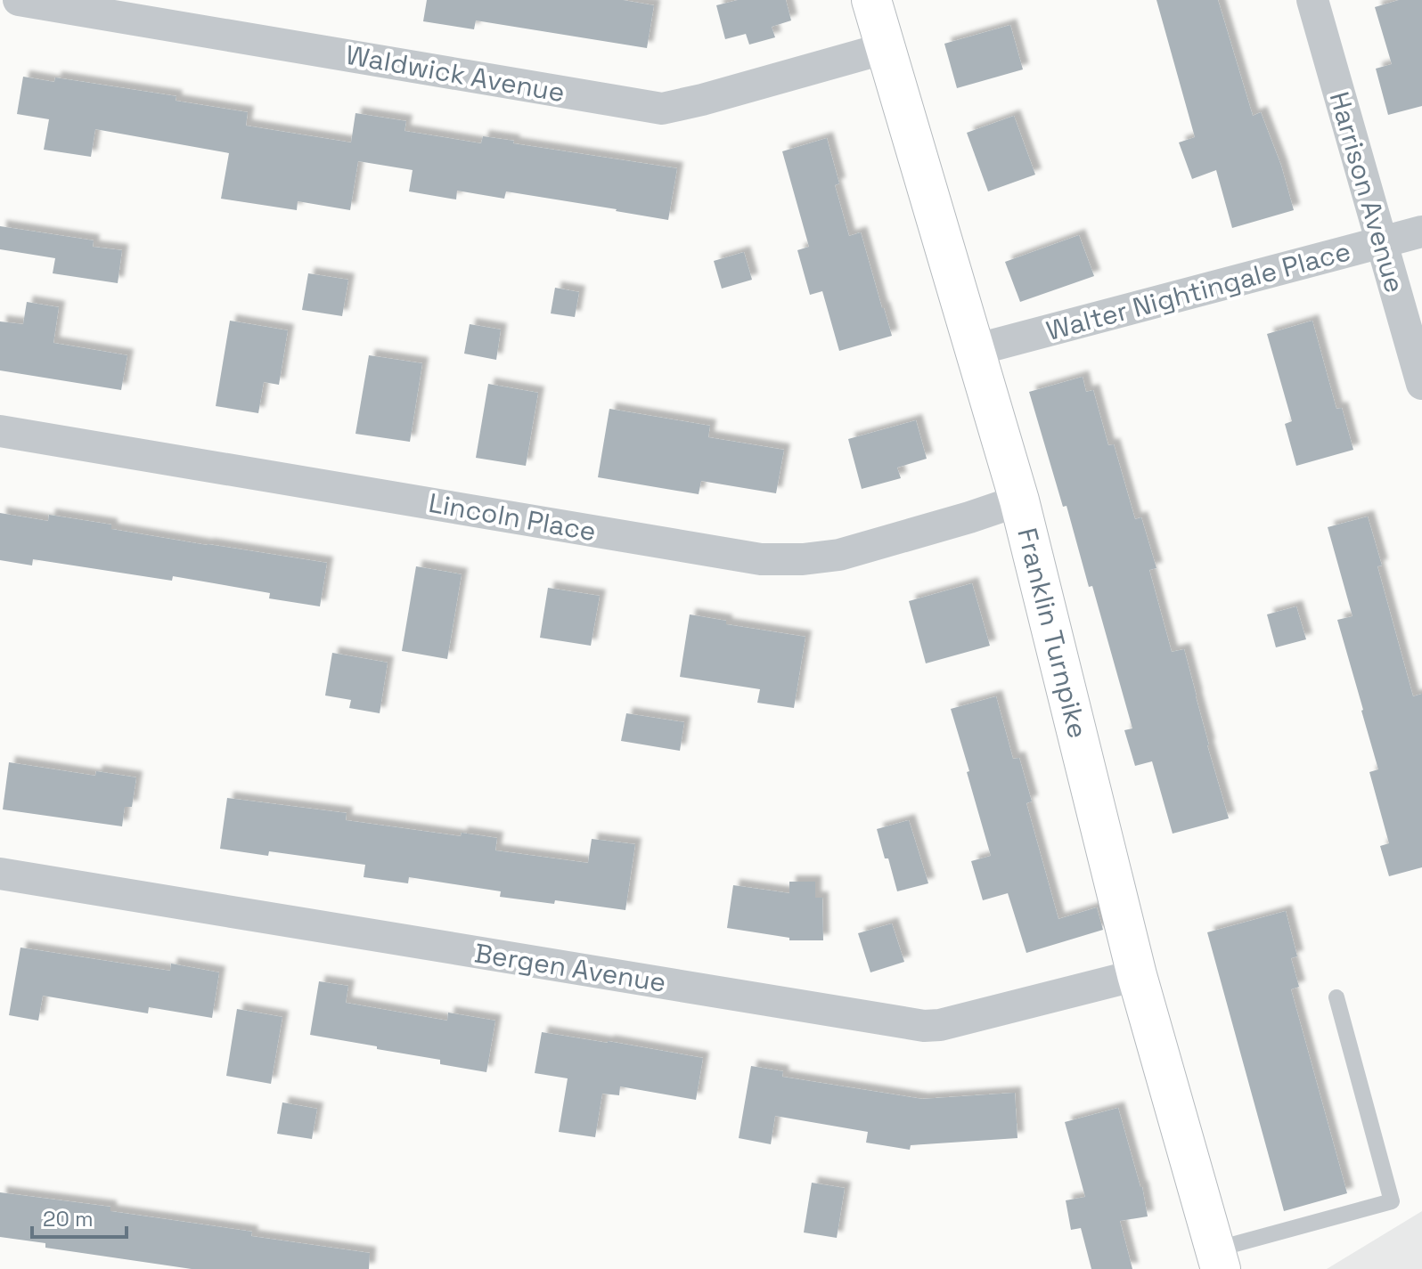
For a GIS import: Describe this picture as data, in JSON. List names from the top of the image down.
{
  "streets": {
    "main road": ["Franklin Turnpike"],
    "street": [
      "Waldwick Avenue",
      "Harrison Avenue",
      "Walter Nightingale Place",
      "Lincoln Place",
      "Bergen Avenue"
    ]
  },
  "crossings": [
    ["Waldwick Avenue", "Franklin Turnpike"],
    ["Harrison Avenue", "Walter Nightingale Place"],
    ["Walter Nightingale Place", "Franklin Turnpike"],
    ["Lincoln Place", "Franklin Turnpike"],
    ["Franklin Turnpike", "Bergen Avenue"]
  ],
  "scale_bar": "20 m"
}
